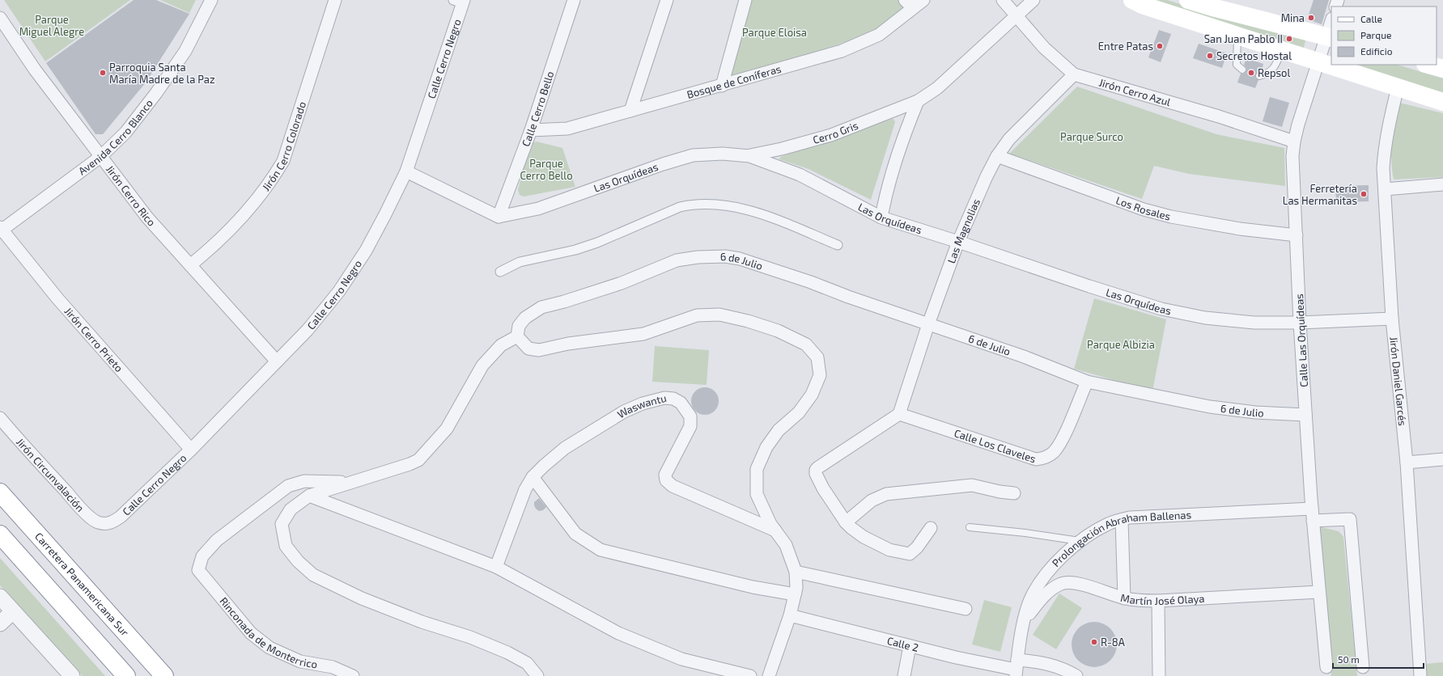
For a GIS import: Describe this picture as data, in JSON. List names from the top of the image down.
{
  "streets": {
    "main road": ["Carretera Panamericana Sur"],
    "street": [
      "Calle Cerro Negro",
      "Bosque de Coníferas",
      "Jirón Cerro Azul",
      "Calle Cerro Bello",
      "Cerro Gris",
      "Avenida Cerro Blanco",
      "Jirón Cerro Colorado",
      "Las Orquídeas",
      "Jirón Cerro Rico",
      "Los Rosales",
      "Las Magnolias",
      "6 de Julio",
      "Jirón Cerro Prieto",
      "Calle Las Orquídeas",
      "Jirón Daniel Garcés",
      "Waswantu",
      "Calle Los Claveles",
      "Jirón Circunvalación",
      "Prolongación Abraham Ballenas",
      "Martín José Olaya",
      "Rinconada de Monterrico",
      "Calle 2"
    ]
  },
  "crossings": [
    ["Calle Cerro Negro", "Jirón Cerro Rico"],
    ["Calle Cerro Negro", "Jirón Cerro Prieto"],
    ["Calle Cerro Negro", "Jirón Circunvalación"],
    ["Bosque de Coníferas", "Calle Cerro Bello"],
    ["Jirón Cerro Azul", "Cerro Gris"],
    ["Jirón Cerro Azul", "Las Magnolias"],
    ["Jirón Cerro Azul", "Calle Las Orquídeas"],
    ["Calle Cerro Bello", "Las Orquídeas"],
    ["Cerro Gris", "Las Orquídeas"],
    ["Avenida Cerro Blanco", "Jirón Cerro Rico"],
    ["Avenida Cerro Blanco", "Jirón Cerro Prieto"],
    ["Jirón Cerro Colorado", "Jirón Cerro Rico"],
    ["Las Orquídeas", "Las Magnolias"],
    ["Las Orquídeas", "Calle Las Orquídeas"],
    ["Las Orquídeas", "Jirón Daniel Garcés"],
    ["Los Rosales", "Las Magnolias"],
    ["Los Rosales", "Calle Las Orquídeas"],
    ["Las Magnolias", "6 de Julio"],
    ["Las Magnolias", "Calle Los Claveles"],
    ["6 de Julio", "Calle Las Orquídeas"],
    ["6 de Julio", "Calle Los Claveles"],
    ["Calle Las Orquídeas", "Prolongación Abraham Ballenas"],
    ["Calle Las Orquídeas", "Martín José Olaya"],
    ["Prolongación Abraham Ballenas", "Martín José Olaya"],
    ["Prolongación Abraham Ballenas", "Calle 2"]
  ],
  "parks": [
    "Parque Miguel Alegre",
    "Parque Eloisa",
    "Parque Surco",
    "Parque Cerro Bello",
    "Parque Albizia"
  ],
  "places": [
    "Mina",
    "San Juan Pablo II",
    "Entre Patas",
    "Secretos Hostal",
    "Parroquia Santa María Madre de la Paz",
    "Repsol",
    "Ferretería Las Hermanitas",
    "R-8A"
  ],
  "legend": ["Calle", "Parque", "Edificio"],
  "scale_bar": "50 m"
}
